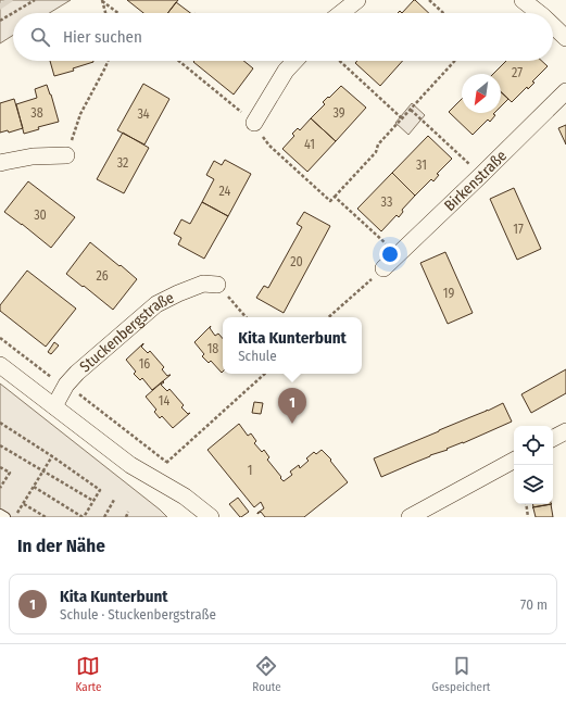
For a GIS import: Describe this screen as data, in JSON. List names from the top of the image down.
{
  "streets": {
    "street": ["Birkenstraße", "Stuckenbergstraße"]
  },
  "house_numbers": [
    "27",
    "38",
    "39",
    "34",
    "41",
    "32",
    "31",
    "24",
    "33",
    "30",
    "17",
    "20",
    "26",
    "19",
    "18",
    "16",
    "14",
    "1"
  ],
  "north": "bottom left",
  "page": {
    "search": "Hier suchen",
    "popup": ["Kita Kunterbunt", "Schule"],
    "pins": "1",
    "heading": "In der Nähe",
    "list": [
      {
        "mark": "1",
        "name": "Kita Kunterbunt",
        "note": "Schule · Stuckenbergstraße",
        "value": "70 m"
      }
    ],
    "nav": ["Karte", "Route", "Gespeichert"]
  }
}
